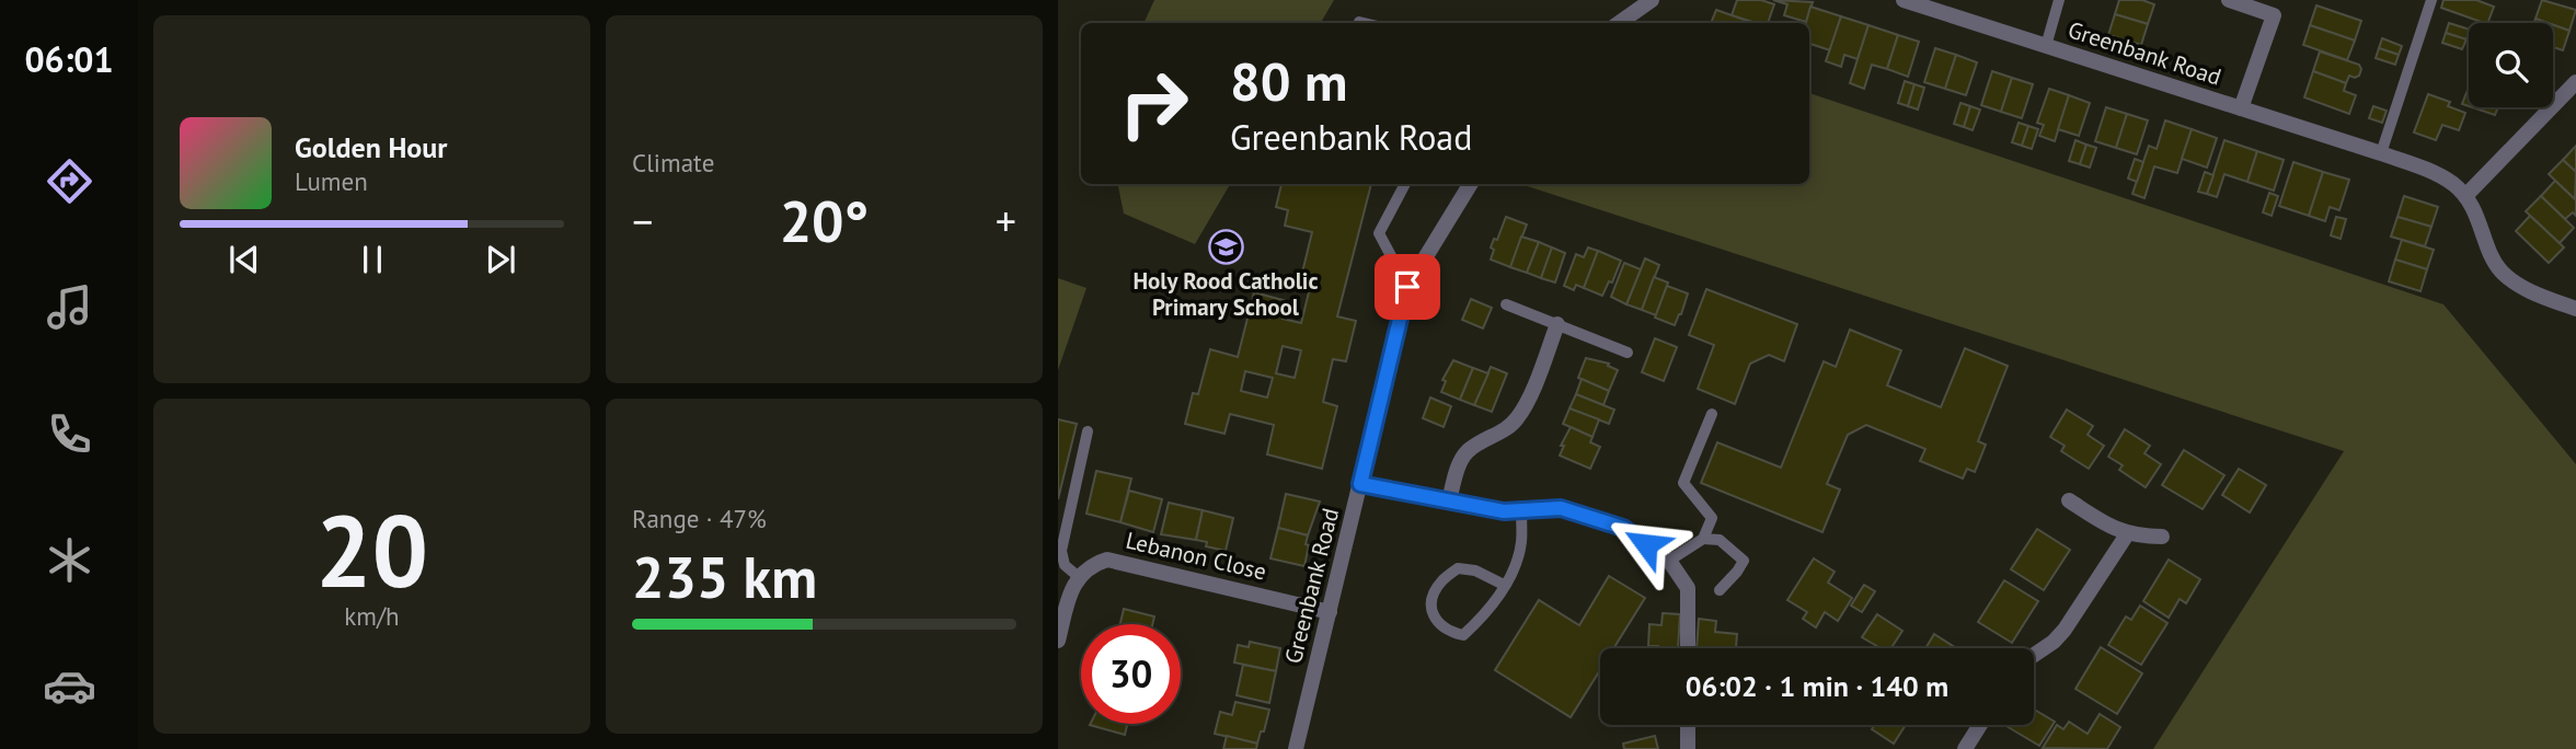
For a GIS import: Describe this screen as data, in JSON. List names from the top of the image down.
{
  "streets": {
    "street": ["Greenbank Road", "Lebanon Close"]
  },
  "crossings": [
    ["Greenbank Road", "Lebanon Close"]
  ],
  "places": {
    "school or university": ["Holy Rood Catholic Primary School"]
  },
  "page": {
    "tabs": "06:01",
    "tile": [
      "Climate",
      ["20", "km/h"],
      ["Range · 47%", "235 km"]
    ],
    "turn": ["80 m", "Greenbank Road"],
    "song": ["Golden Hour", "Lumen"],
    "heat": ["−", "20°", "+"],
    "limit": "30",
    "trip": "06:02 · 1 min · 140 m"
  }
}
